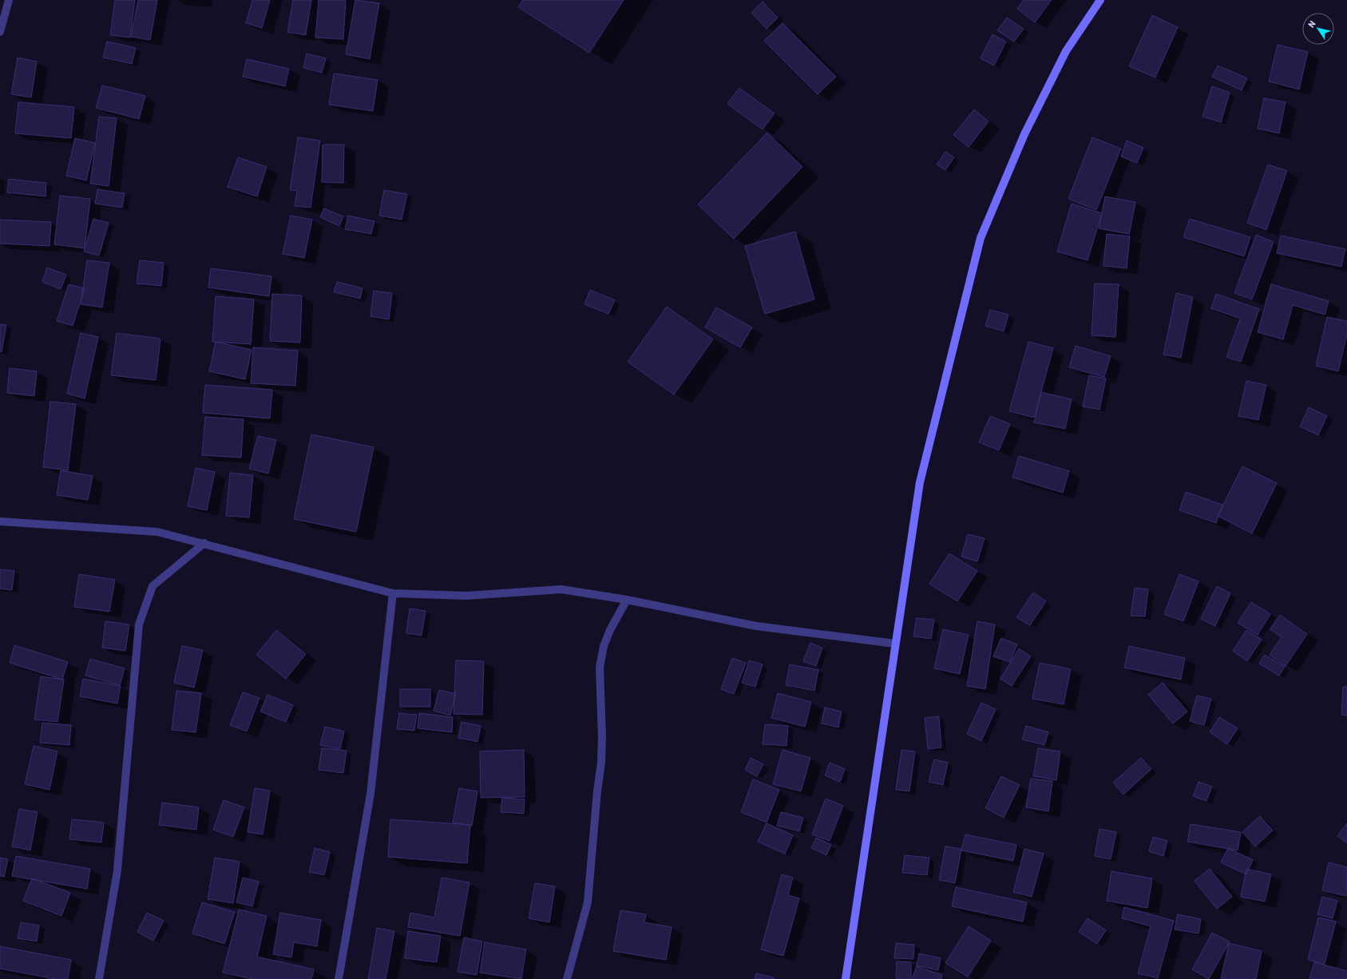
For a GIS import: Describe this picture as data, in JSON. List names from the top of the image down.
{
  "north": "top left"
}
